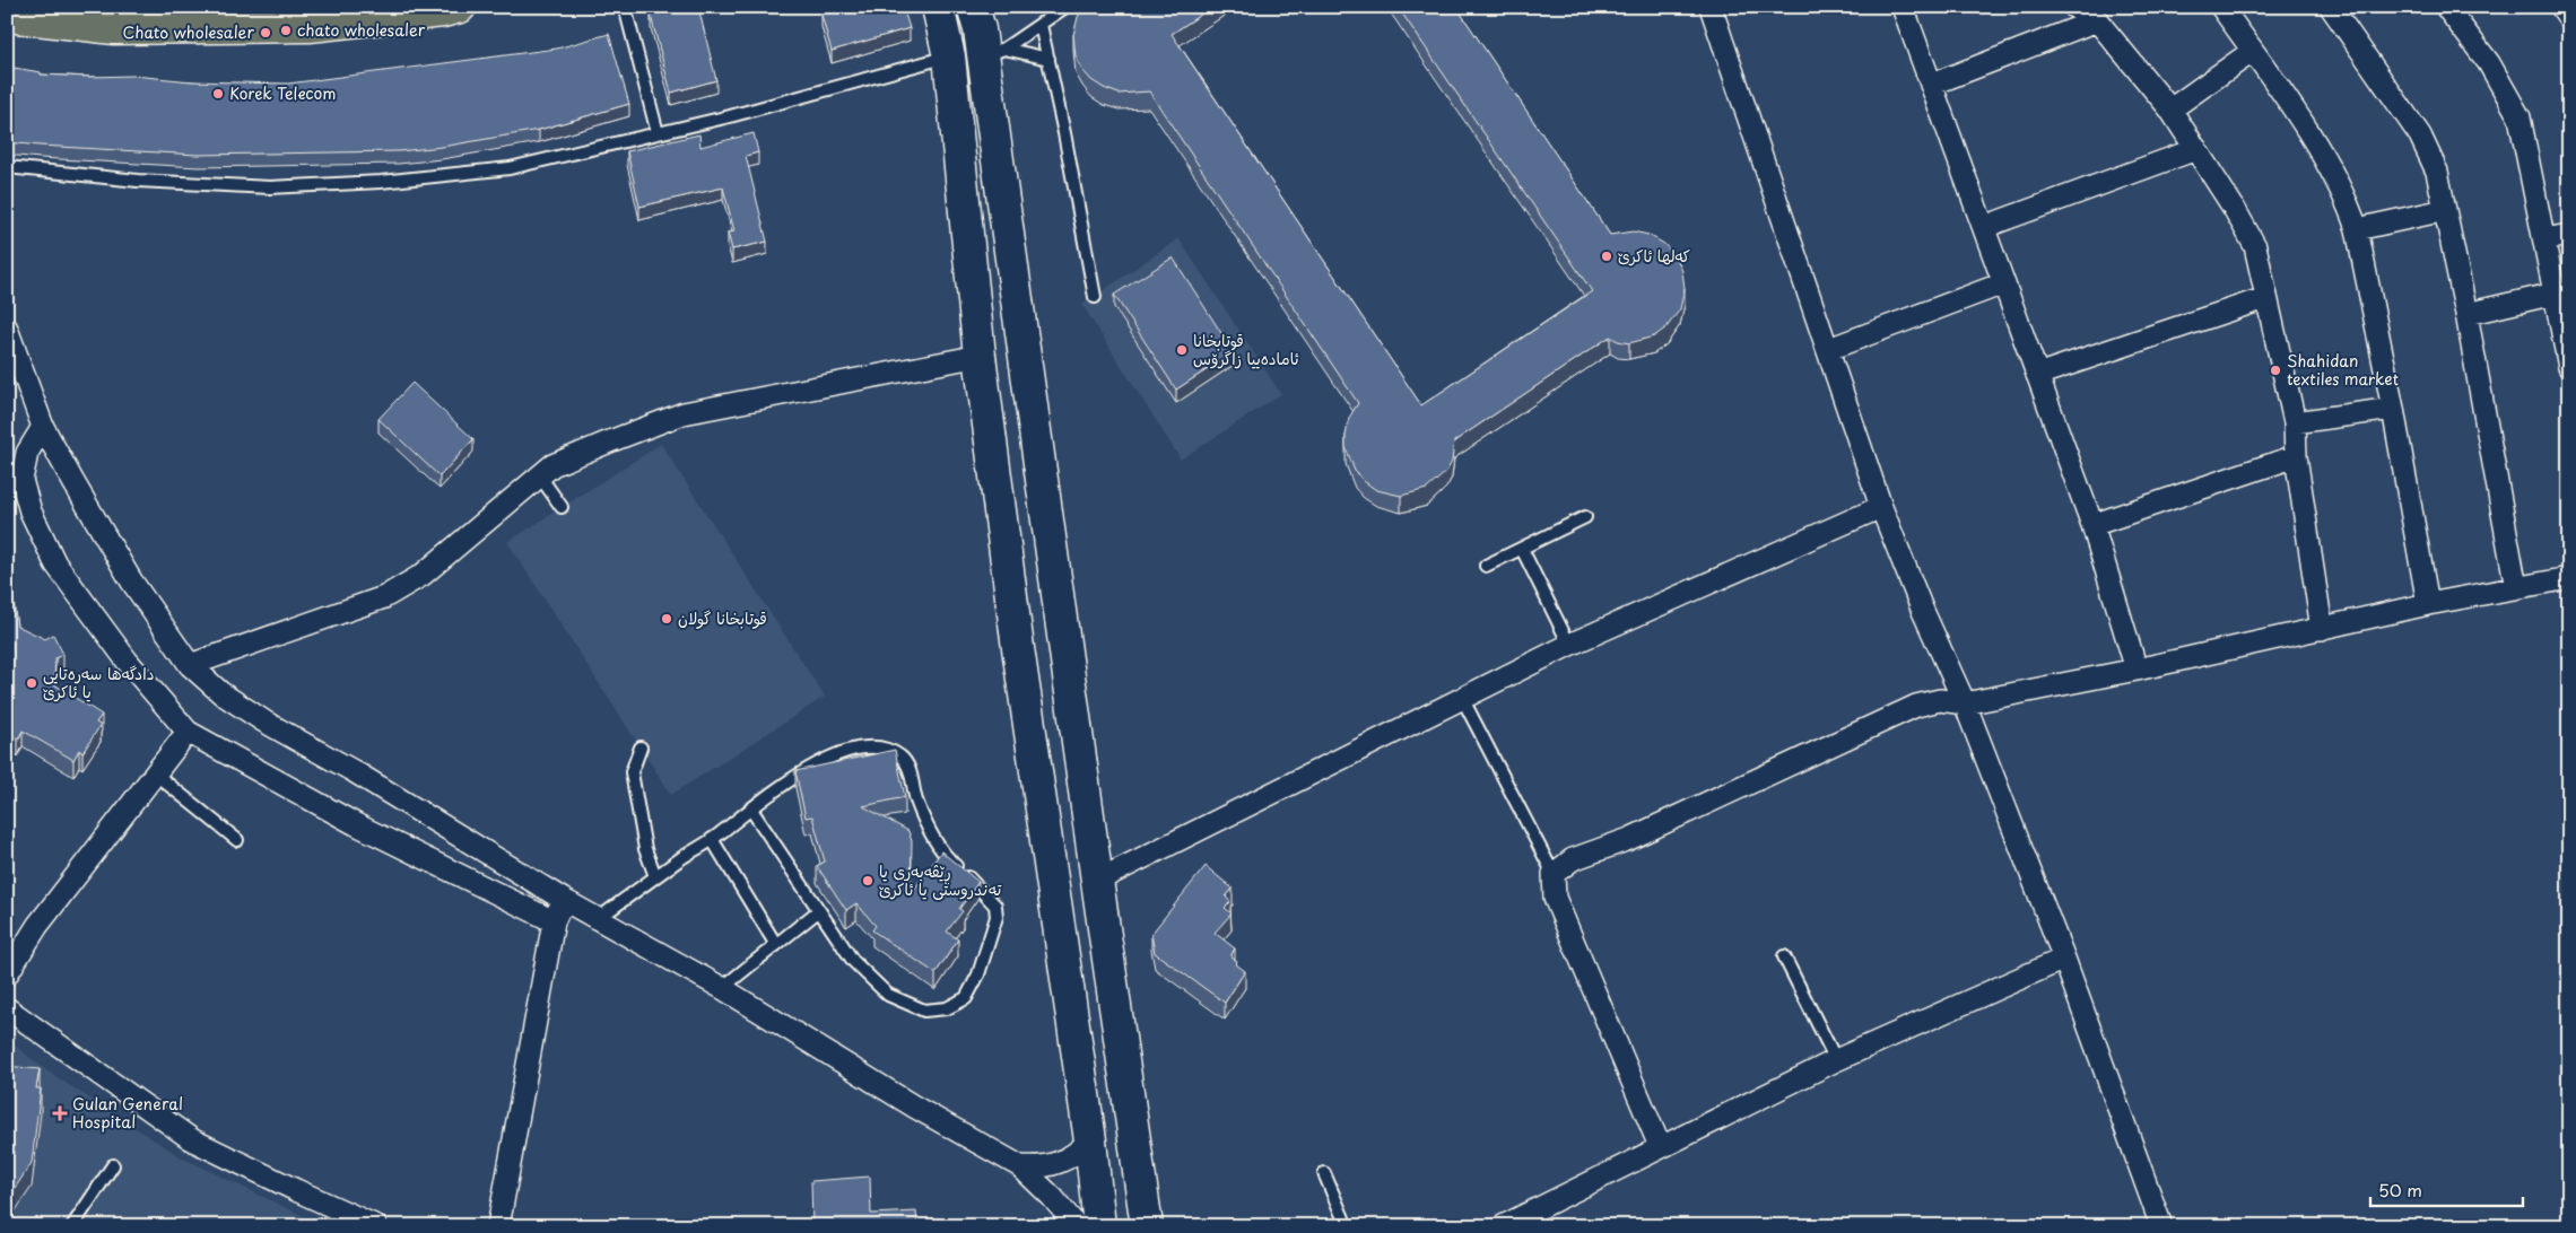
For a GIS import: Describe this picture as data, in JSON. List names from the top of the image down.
{
  "places": {
    "other": [
      "chato wholesaler",
      "Chato wholesaler",
      "Korek Telecom",
      "کەلها ئاکرێ",
      "قوتابخانا ئامادەییا زاگرۆس",
      "Shahidan textiles market",
      "قوتابخانا گولان",
      "دادگەها سەرەتایی یا ئاکرێ",
      "ڕێڤەبەری یا تەندروستی یا ئاکرێ"
    ],
    "health": ["Gulan General Hospital"]
  },
  "scale_bar": "50 m"
}
